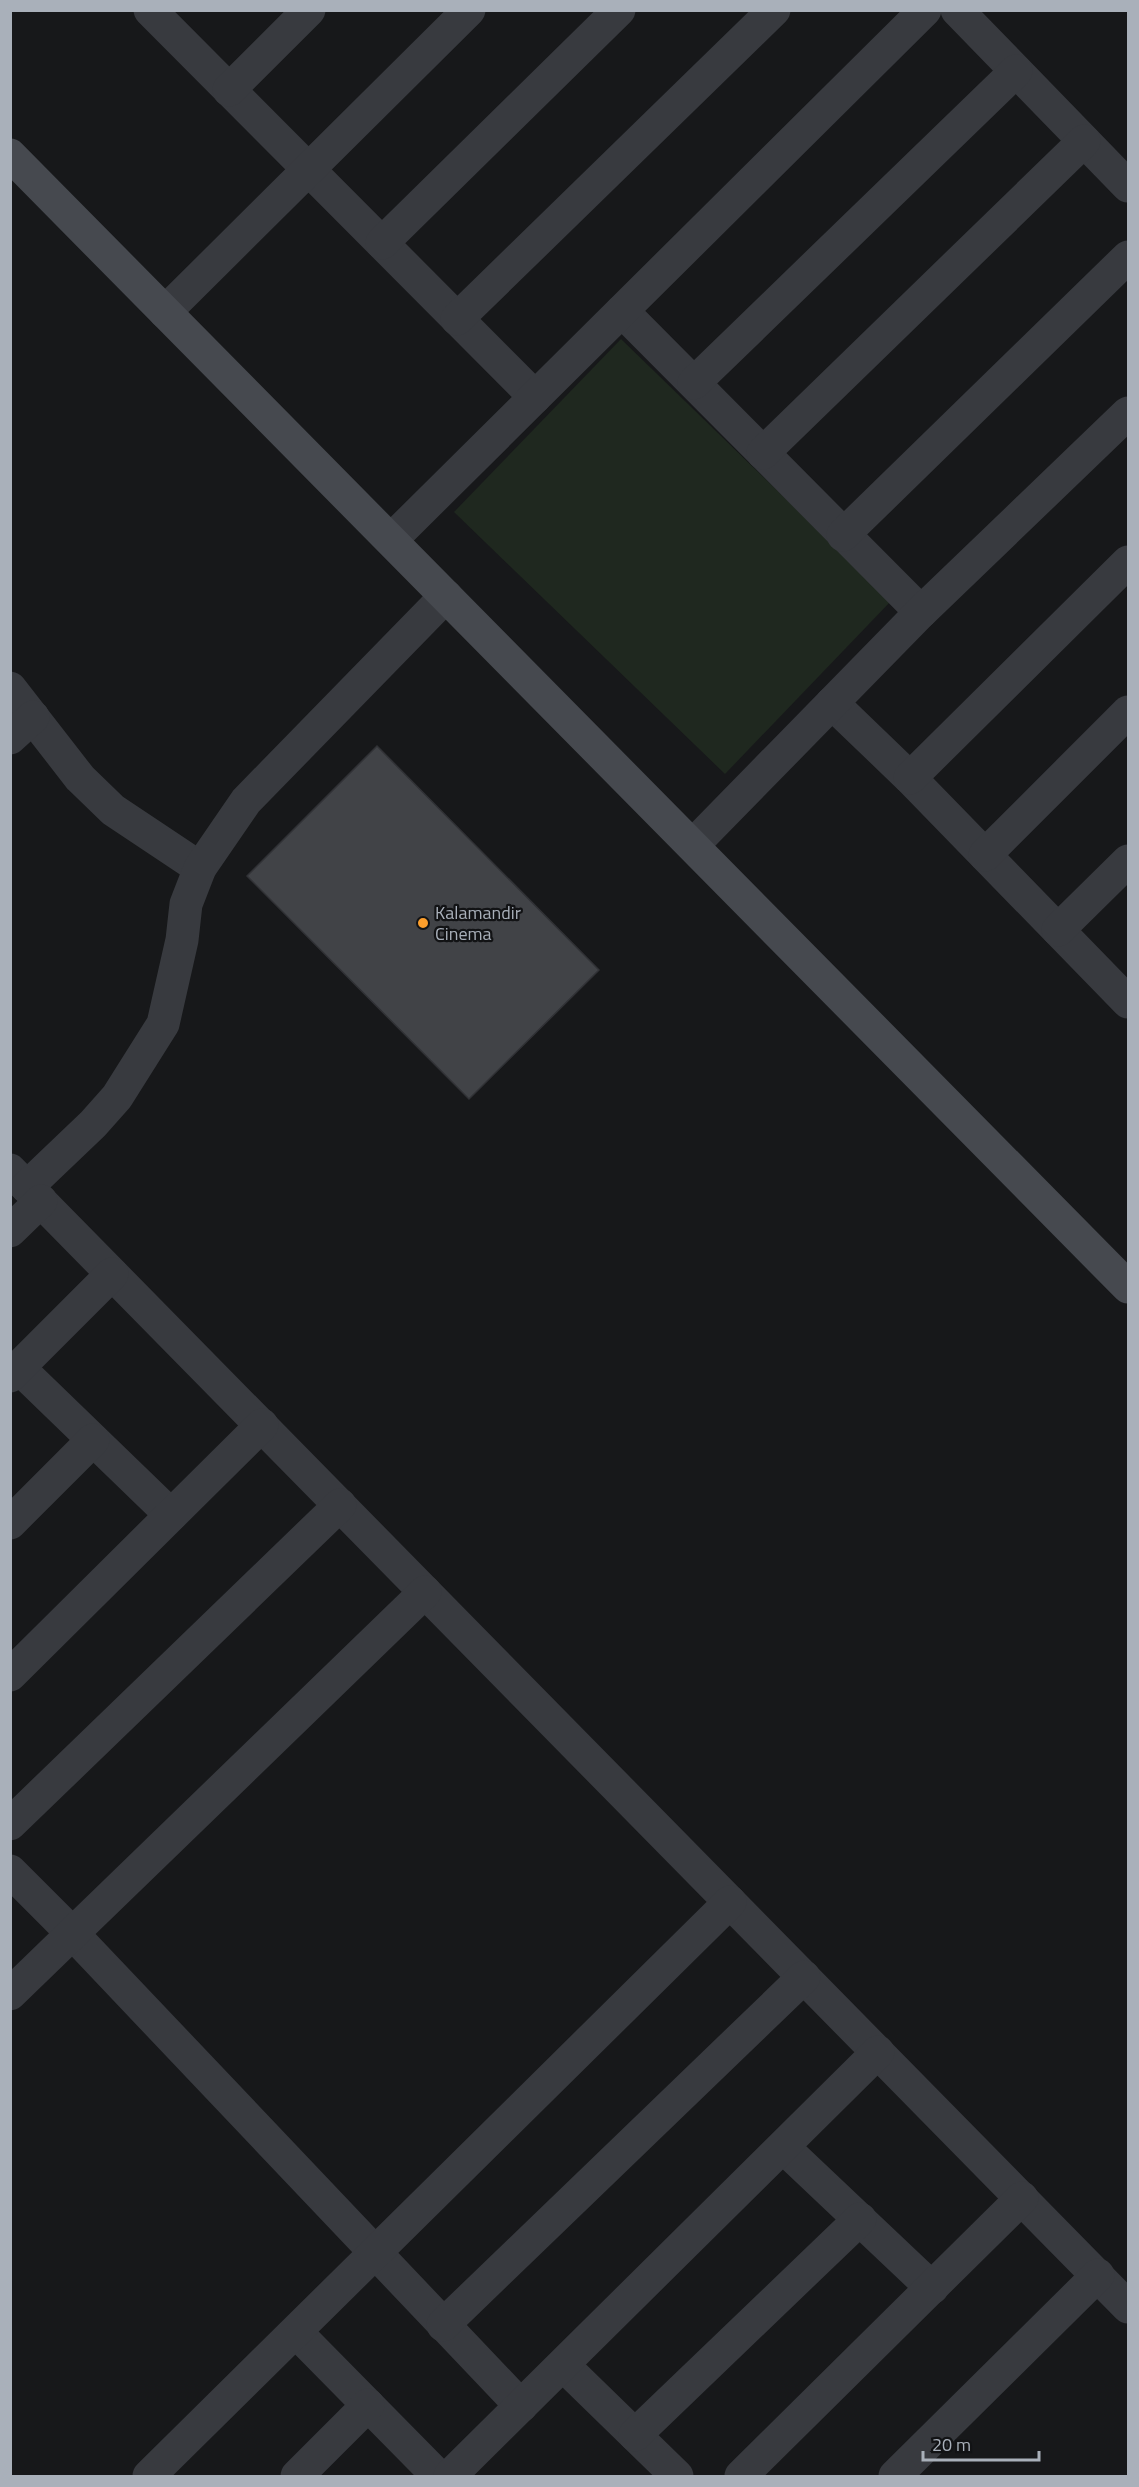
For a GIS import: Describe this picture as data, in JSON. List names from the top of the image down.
{
  "places": ["Kalamandir Cinema"],
  "scale_bar": "20 m"
}
